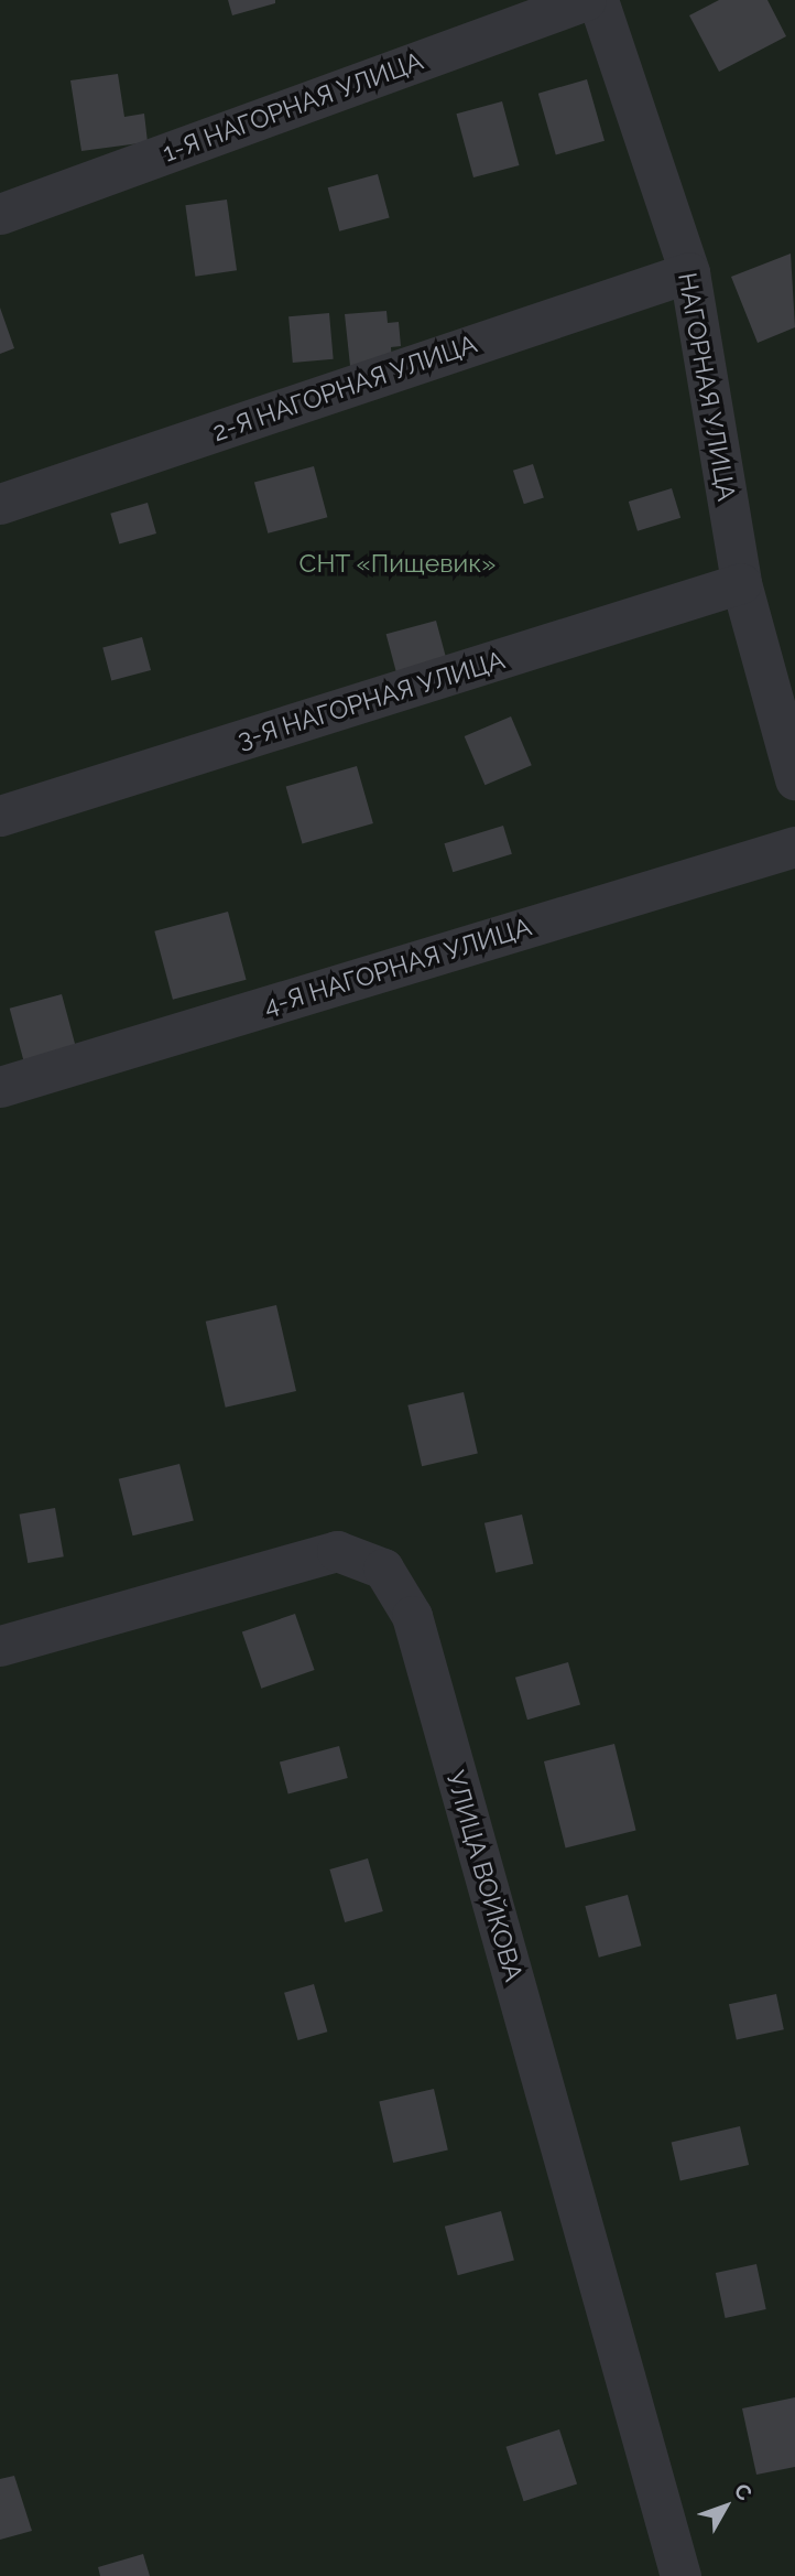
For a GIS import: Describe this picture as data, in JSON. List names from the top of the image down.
{
  "streets": {
    "street": [
      "1-Я НАГОРНАЯ УЛИЦА",
      "НАГОРНАЯ УЛИЦА",
      "2-Я НАГОРНАЯ УЛИЦА",
      "3-Я НАГОРНАЯ УЛИЦА",
      "4-Я НАГОРНАЯ УЛИЦА",
      "УЛИЦА ВОЙКОВА"
    ]
  },
  "crossings": [
    ["НАГОРНАЯ УЛИЦА", "2-Я НАГОРНАЯ УЛИЦА"],
    ["НАГОРНАЯ УЛИЦА", "3-Я НАГОРНАЯ УЛИЦА"]
  ],
  "parks": ["СНТ «Пищевик»"],
  "north": "top right"
}
